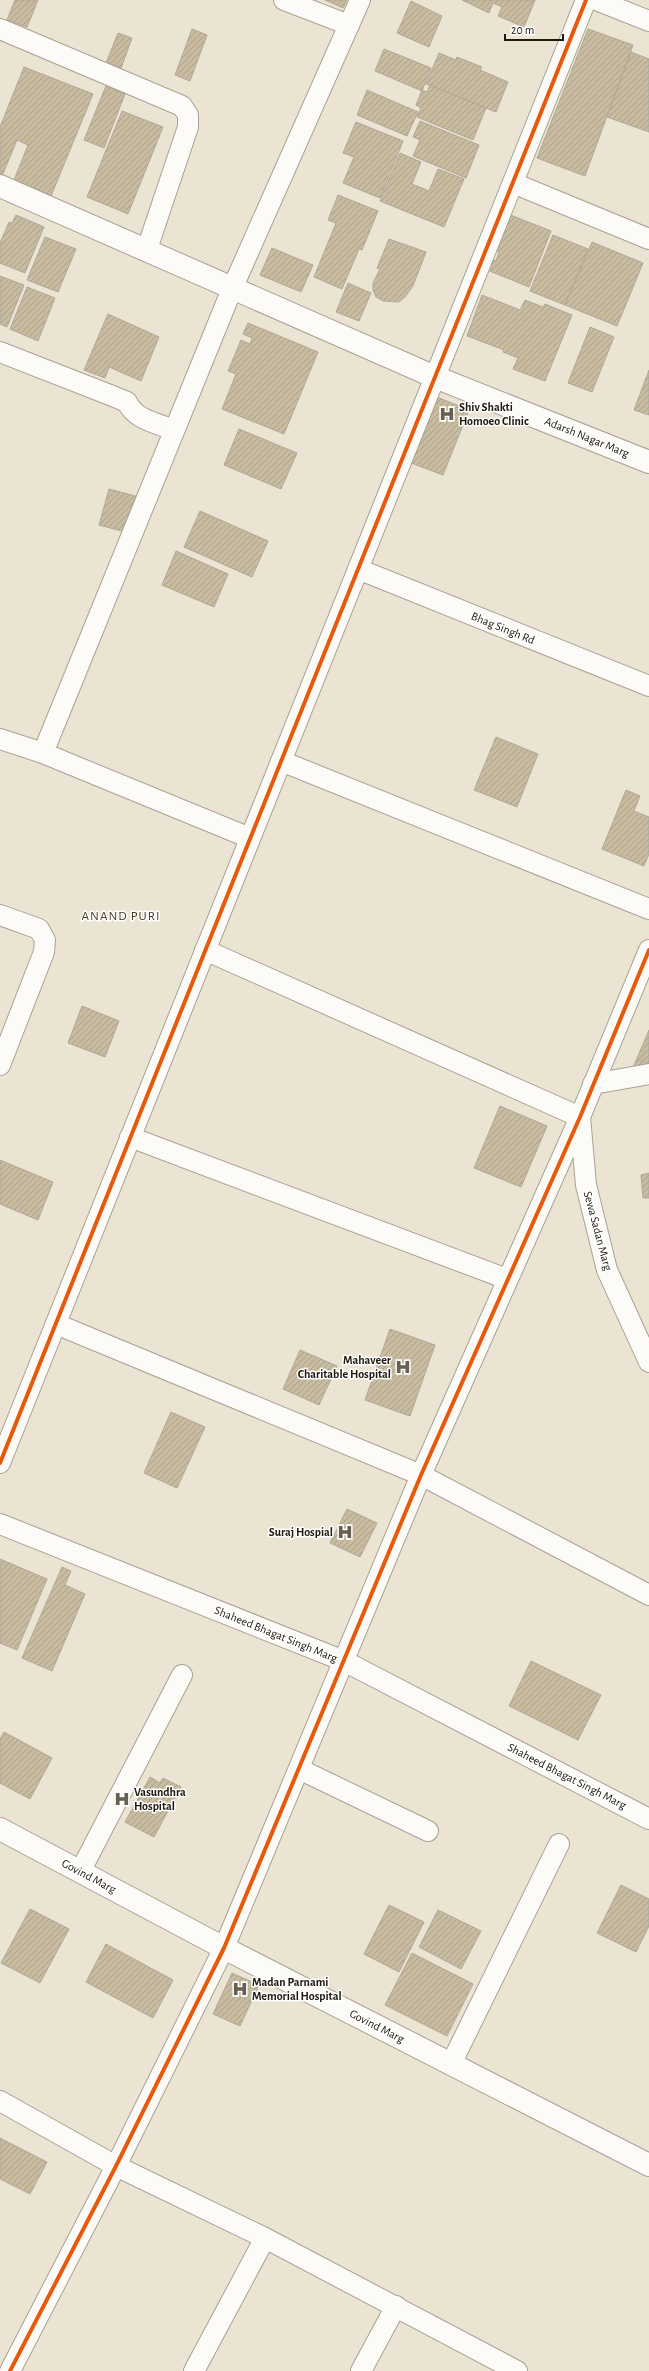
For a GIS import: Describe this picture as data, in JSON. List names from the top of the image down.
{
  "streets": {
    "street": [
      "Adarsh Nagar Marg",
      "Bhag Singh Rd",
      "Sewa Sadan Marg",
      "Shaheed Bhagat Singh Marg",
      "Govind Marg"
    ]
  },
  "districts": ["ANAND PURI"],
  "places": {
    "hospital": [
      "Shiv Shakti Homoeo Clinic",
      "Mahaveer Charitable Hospital",
      "Suraj Hospial",
      "Vasundhra Hospital",
      "Madan Parnami Memorial Hospital"
    ]
  },
  "scale_bar": "20 m"
}
